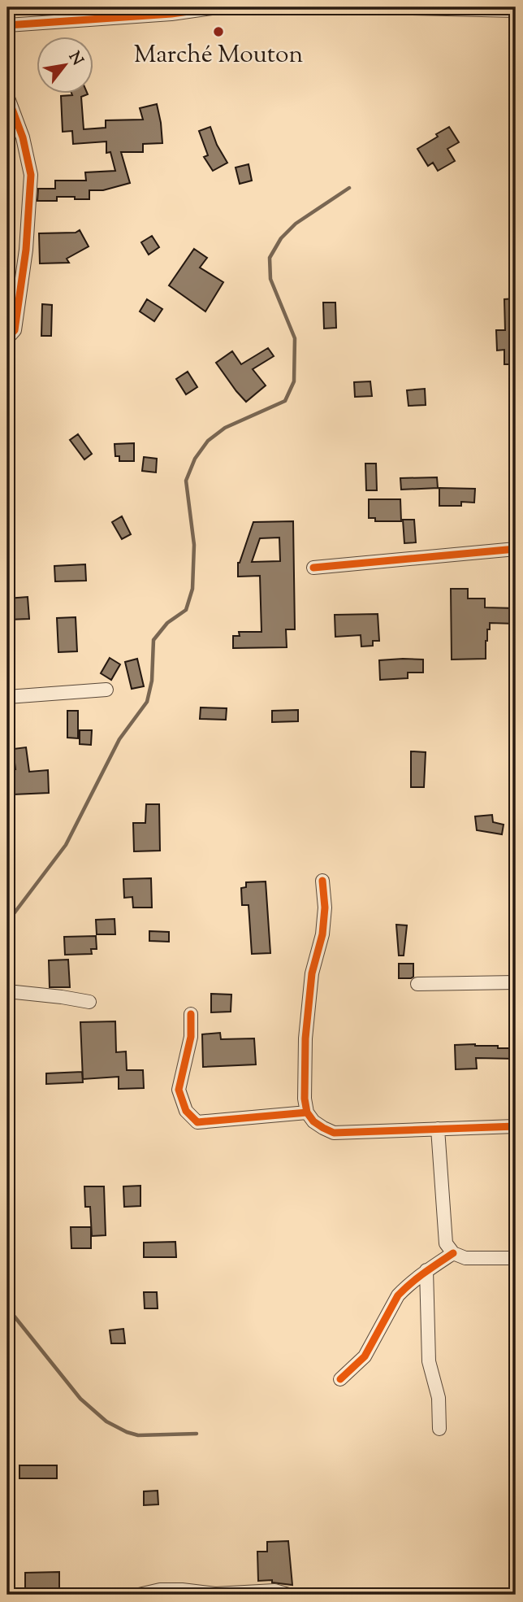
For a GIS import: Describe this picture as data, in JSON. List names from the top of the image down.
{
  "places": ["Marché Mouton"],
  "north": "top right"
}
